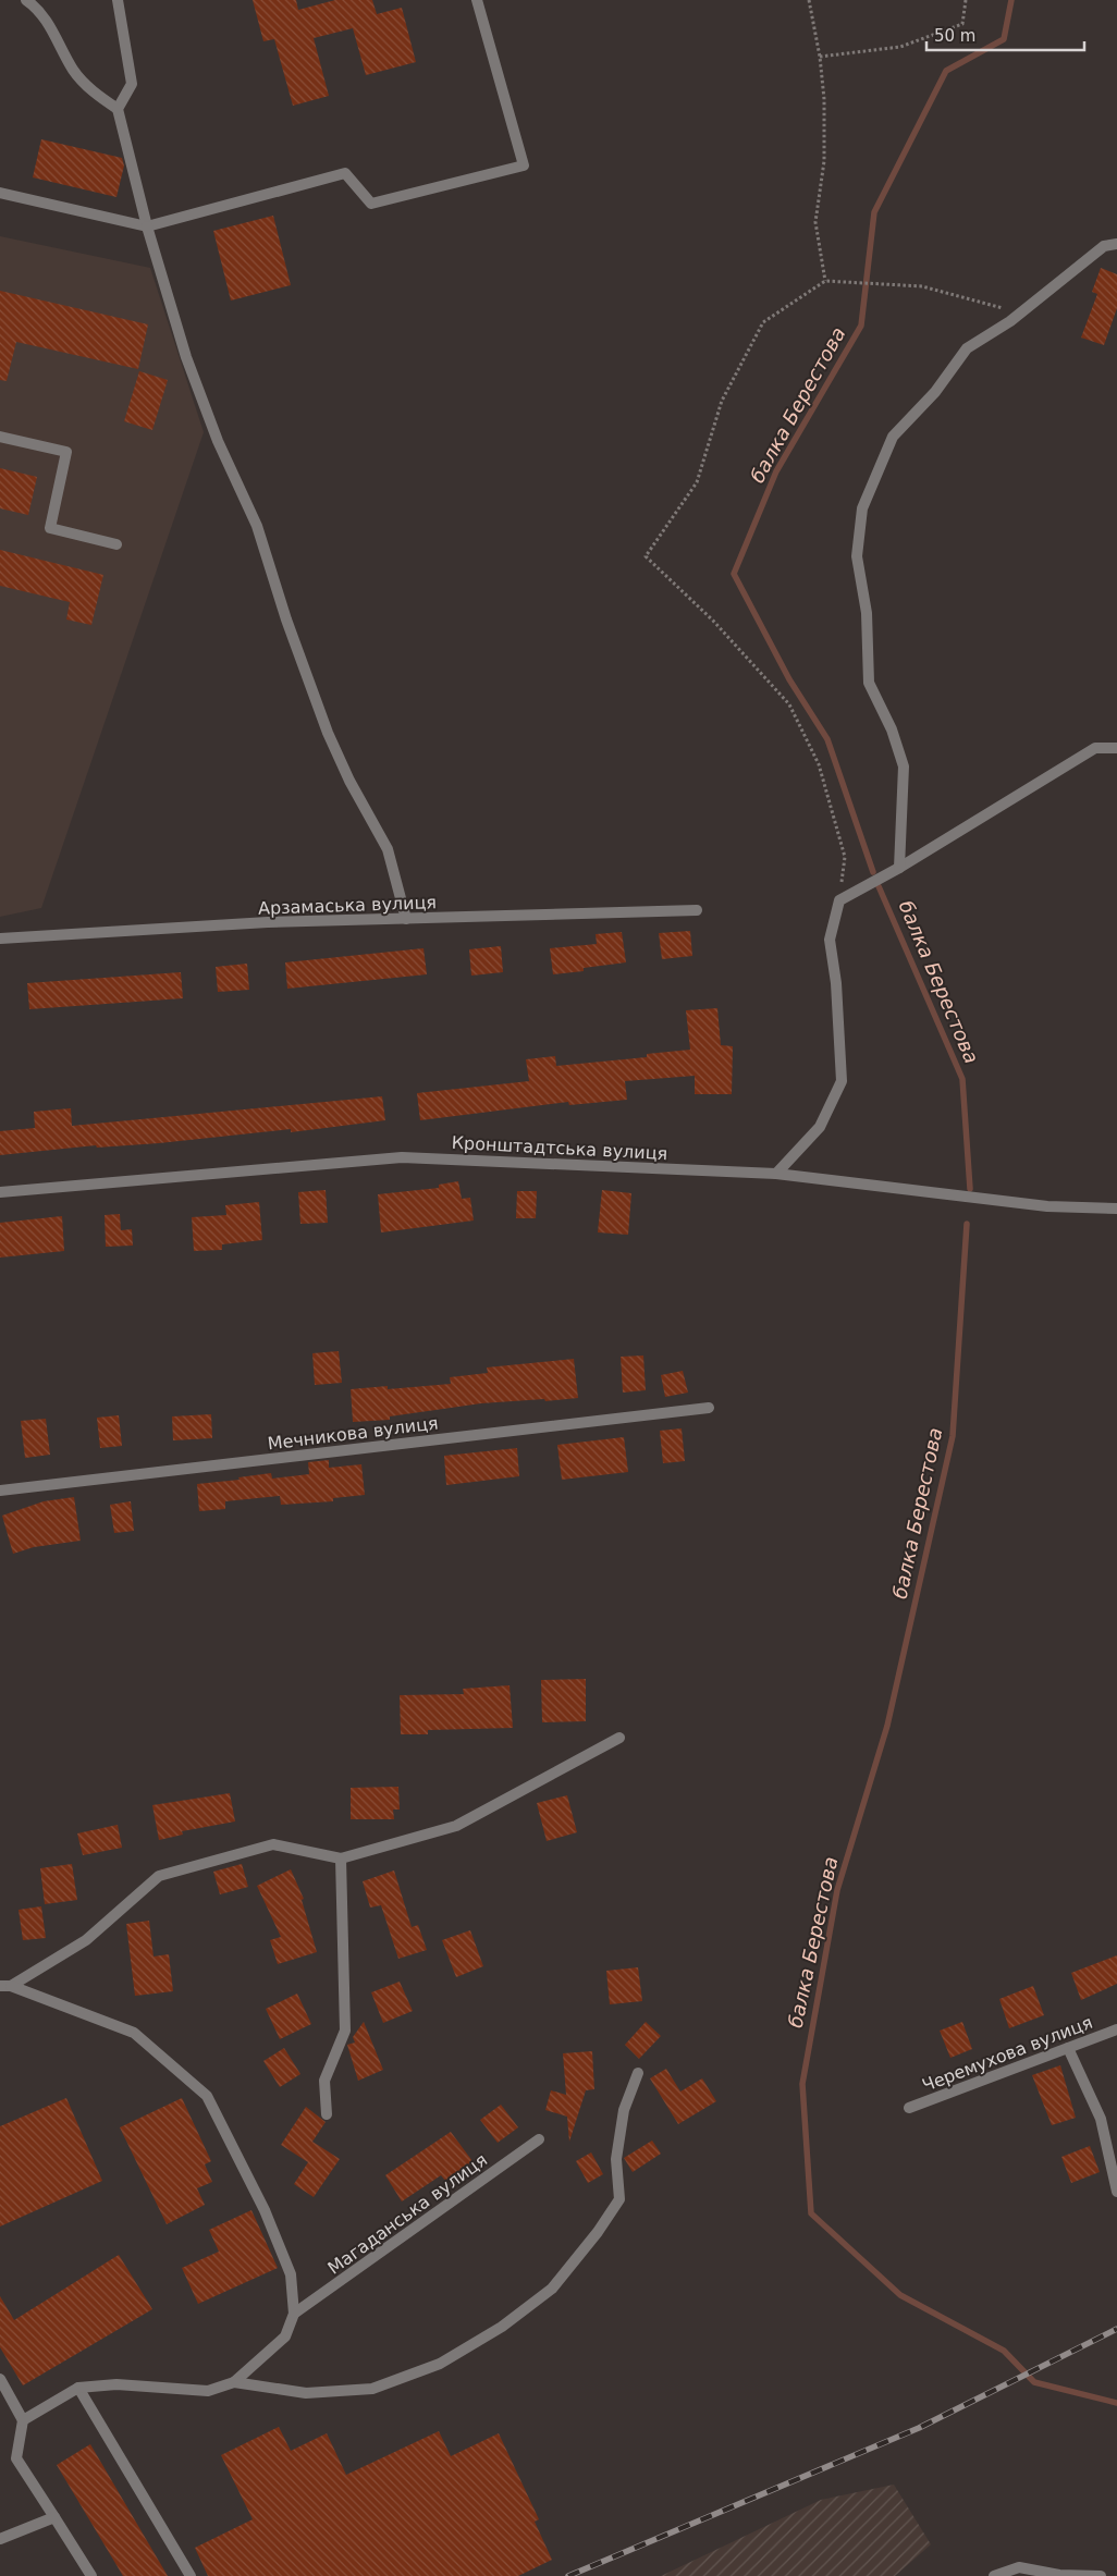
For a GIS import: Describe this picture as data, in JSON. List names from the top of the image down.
{
  "streets": {
    "street": [
      "Арзамаська вулиця",
      "Кронштадтська вулиця",
      "Мечникова вулиця",
      "Черемухова вулиця",
      "Магаданська вулиця"
    ]
  },
  "water": ["балка Берестова"],
  "scale_bar": "50 m"
}
